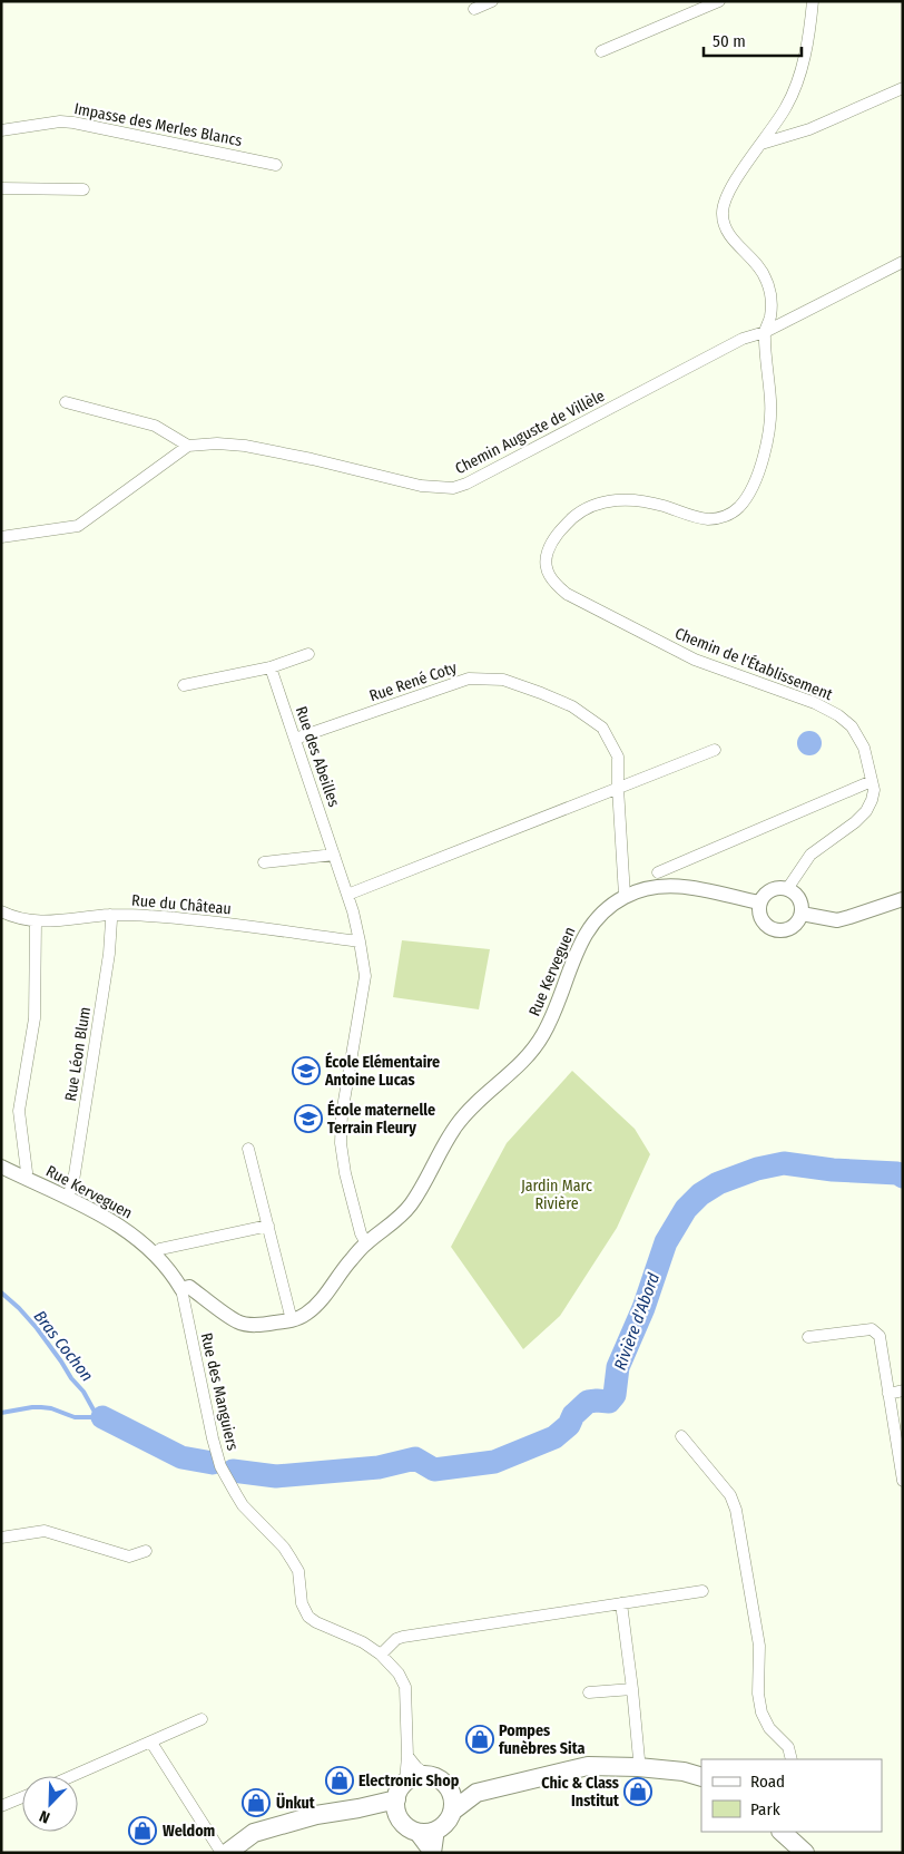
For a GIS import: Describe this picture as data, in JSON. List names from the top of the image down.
{
  "streets": {
    "street": [
      "Impasse des Merles Blancs",
      "Chemin Auguste de Villèle",
      "Chemin de l'Établissement",
      "Rue René Coty",
      "Rue des Abeilles",
      "Rue du Château",
      "Rue Kerveguen",
      "Rue Léon Blum",
      "Rue des Manguiers"
    ]
  },
  "crossings": [
    ["Chemin Auguste de Villèle", "Chemin de l'Établissement"],
    ["Chemin de l'Établissement", "Rue Kerveguen"],
    ["Rue René Coty", "Rue des Abeilles"],
    ["Rue René Coty", "Rue Kerveguen"],
    ["Rue des Abeilles", "Rue du Château"],
    ["Rue des Abeilles", "Rue Kerveguen"],
    ["Rue du Château", "Rue Léon Blum"],
    ["Rue Kerveguen", "Rue Léon Blum"],
    ["Rue Kerveguen", "Rue des Manguiers"]
  ],
  "water": ["Rivière d'Abord", "Bras Cochon"],
  "parks": ["Jardin Marc Rivière"],
  "places": {
    "school or university": ["École Elémentaire Antoine Lucas", "École maternelle Terrain Fleury"],
    "shop": [
      "Pompes funèbres Sita",
      "Electronic Shop",
      "Chic & Class Institut",
      "Ünkut",
      "Weldom"
    ]
  },
  "legend": ["Road", "Park"],
  "scale_bar": "50 m",
  "north": "bottom left"
}
